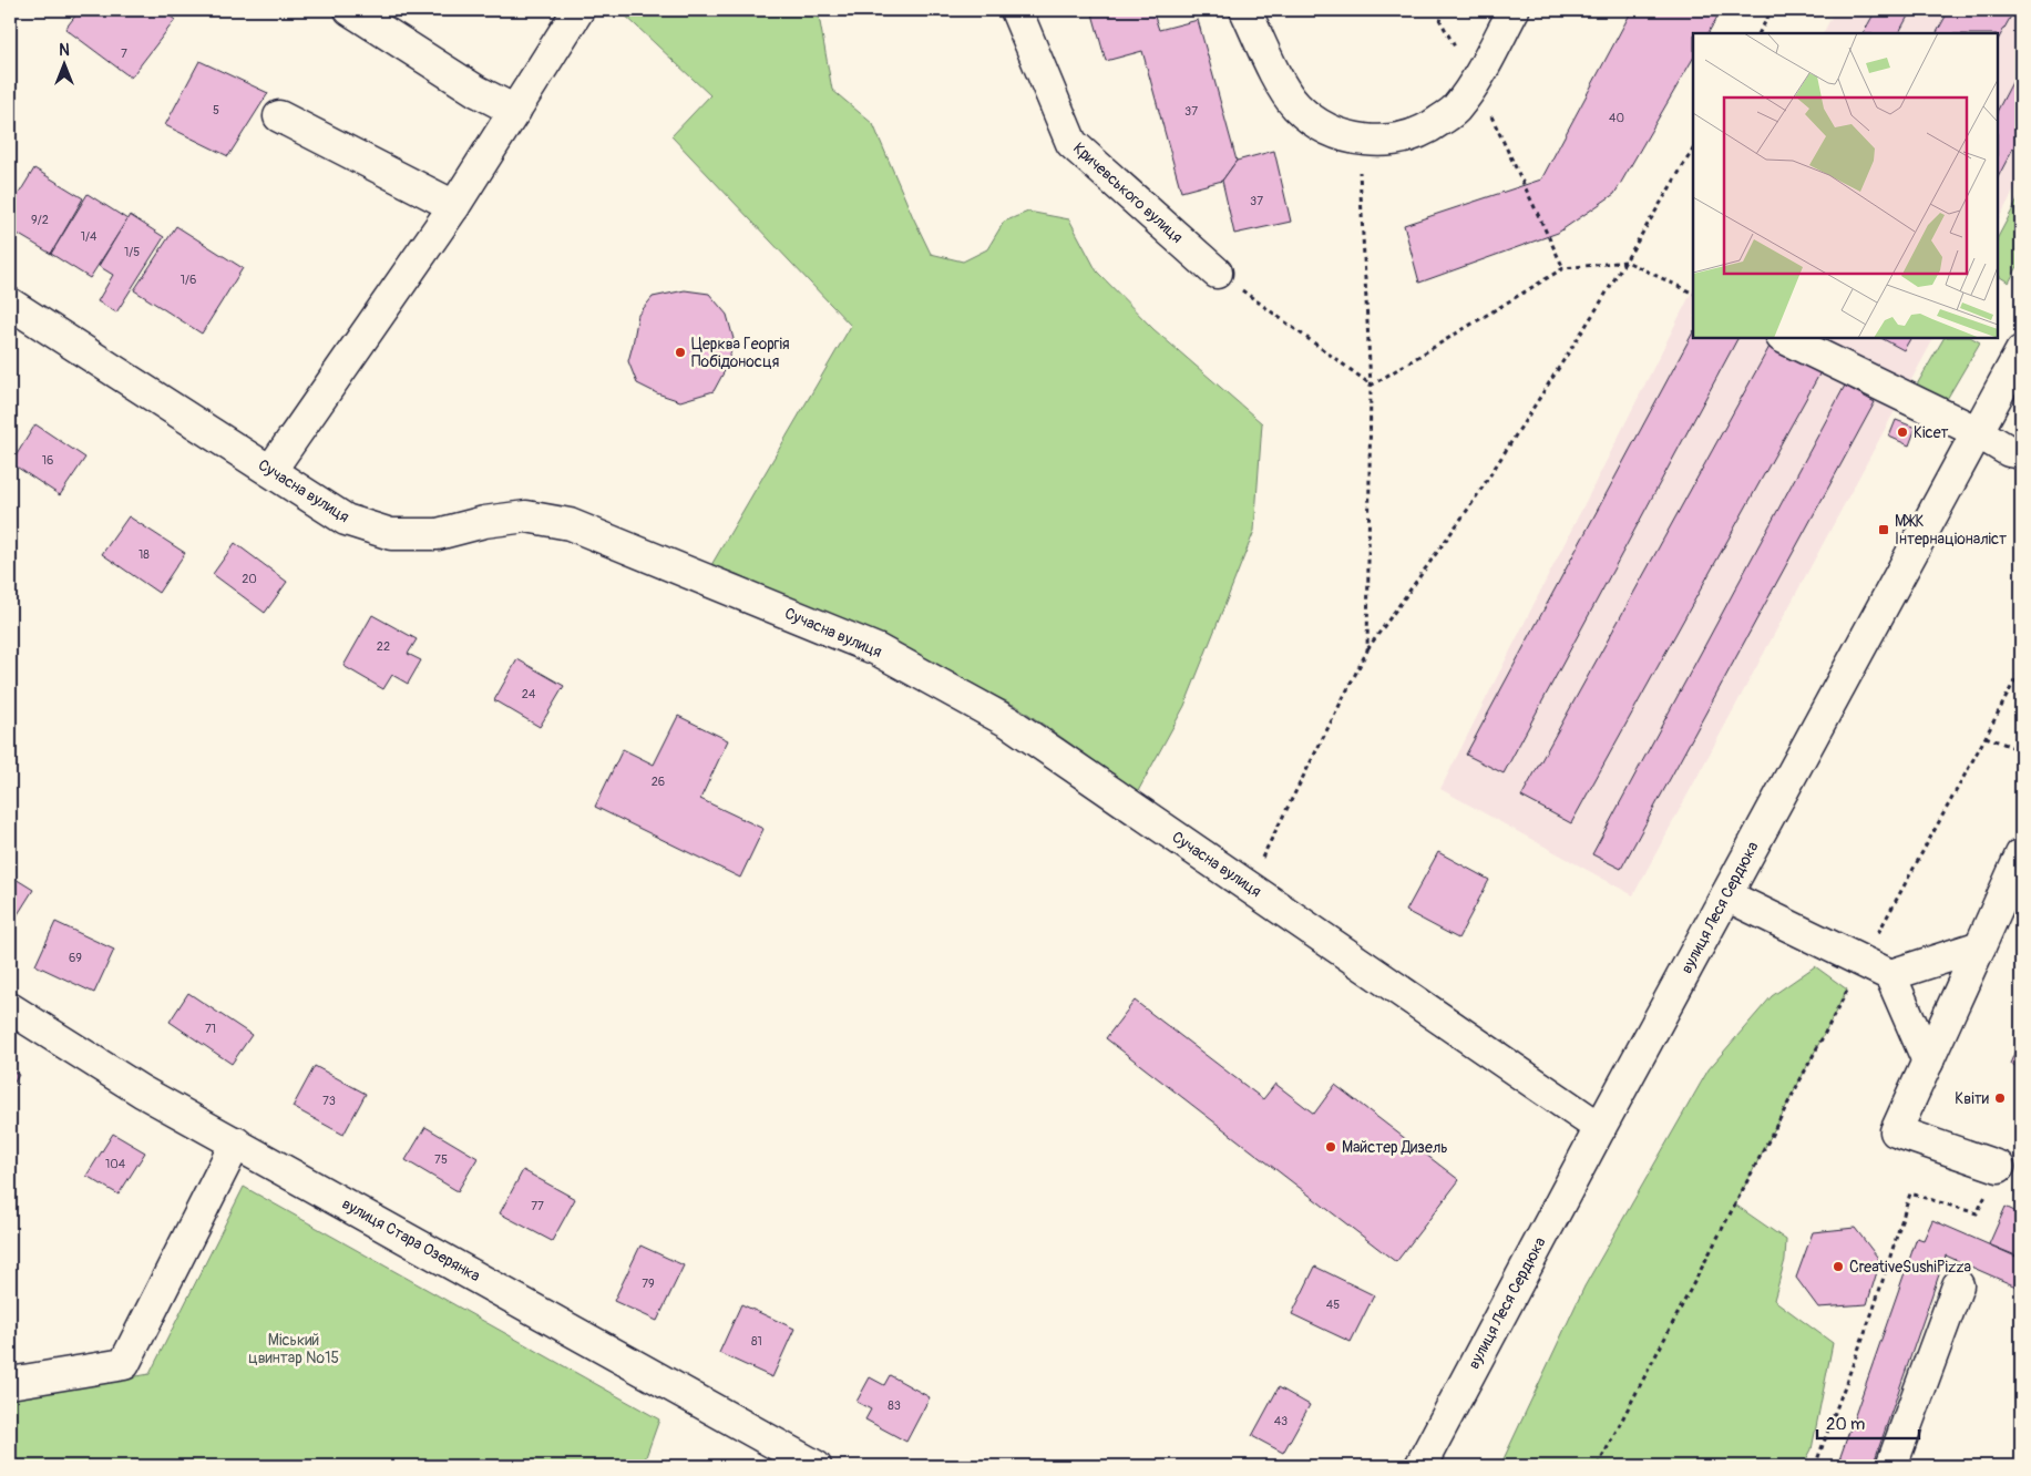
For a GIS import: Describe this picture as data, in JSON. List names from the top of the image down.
{
  "streets": {
    "street": [
      "Кричевського вулиця",
      "Сучасна вулиця",
      "вулиця Леся Сердюка",
      "вулиця Стара Озерянка"
    ]
  },
  "crossings": [
    ["Сучасна вулиця", "вулиця Леся Сердюка"]
  ],
  "parks": ["Міський цвинтар №15"],
  "places": {
    "other": [
      "Церква Георгія Побідоносця",
      "Кісет",
      "Квіти",
      "Майстер Дизель",
      "CreativeSushiPizza"
    ],
    "transit": ["МЖК Інтернаціоналіст"]
  },
  "house_numbers": [
    "7",
    "5",
    "37",
    "40",
    "37",
    "9/2",
    "1/4",
    "1/5",
    "1/6",
    "16",
    "18",
    "20",
    "22",
    "24",
    "26",
    "69",
    "71",
    "73",
    "75",
    "104",
    "77",
    "79",
    "45",
    "81",
    "83",
    "43"
  ],
  "scale_bar": "20 m",
  "north": "top"
}
